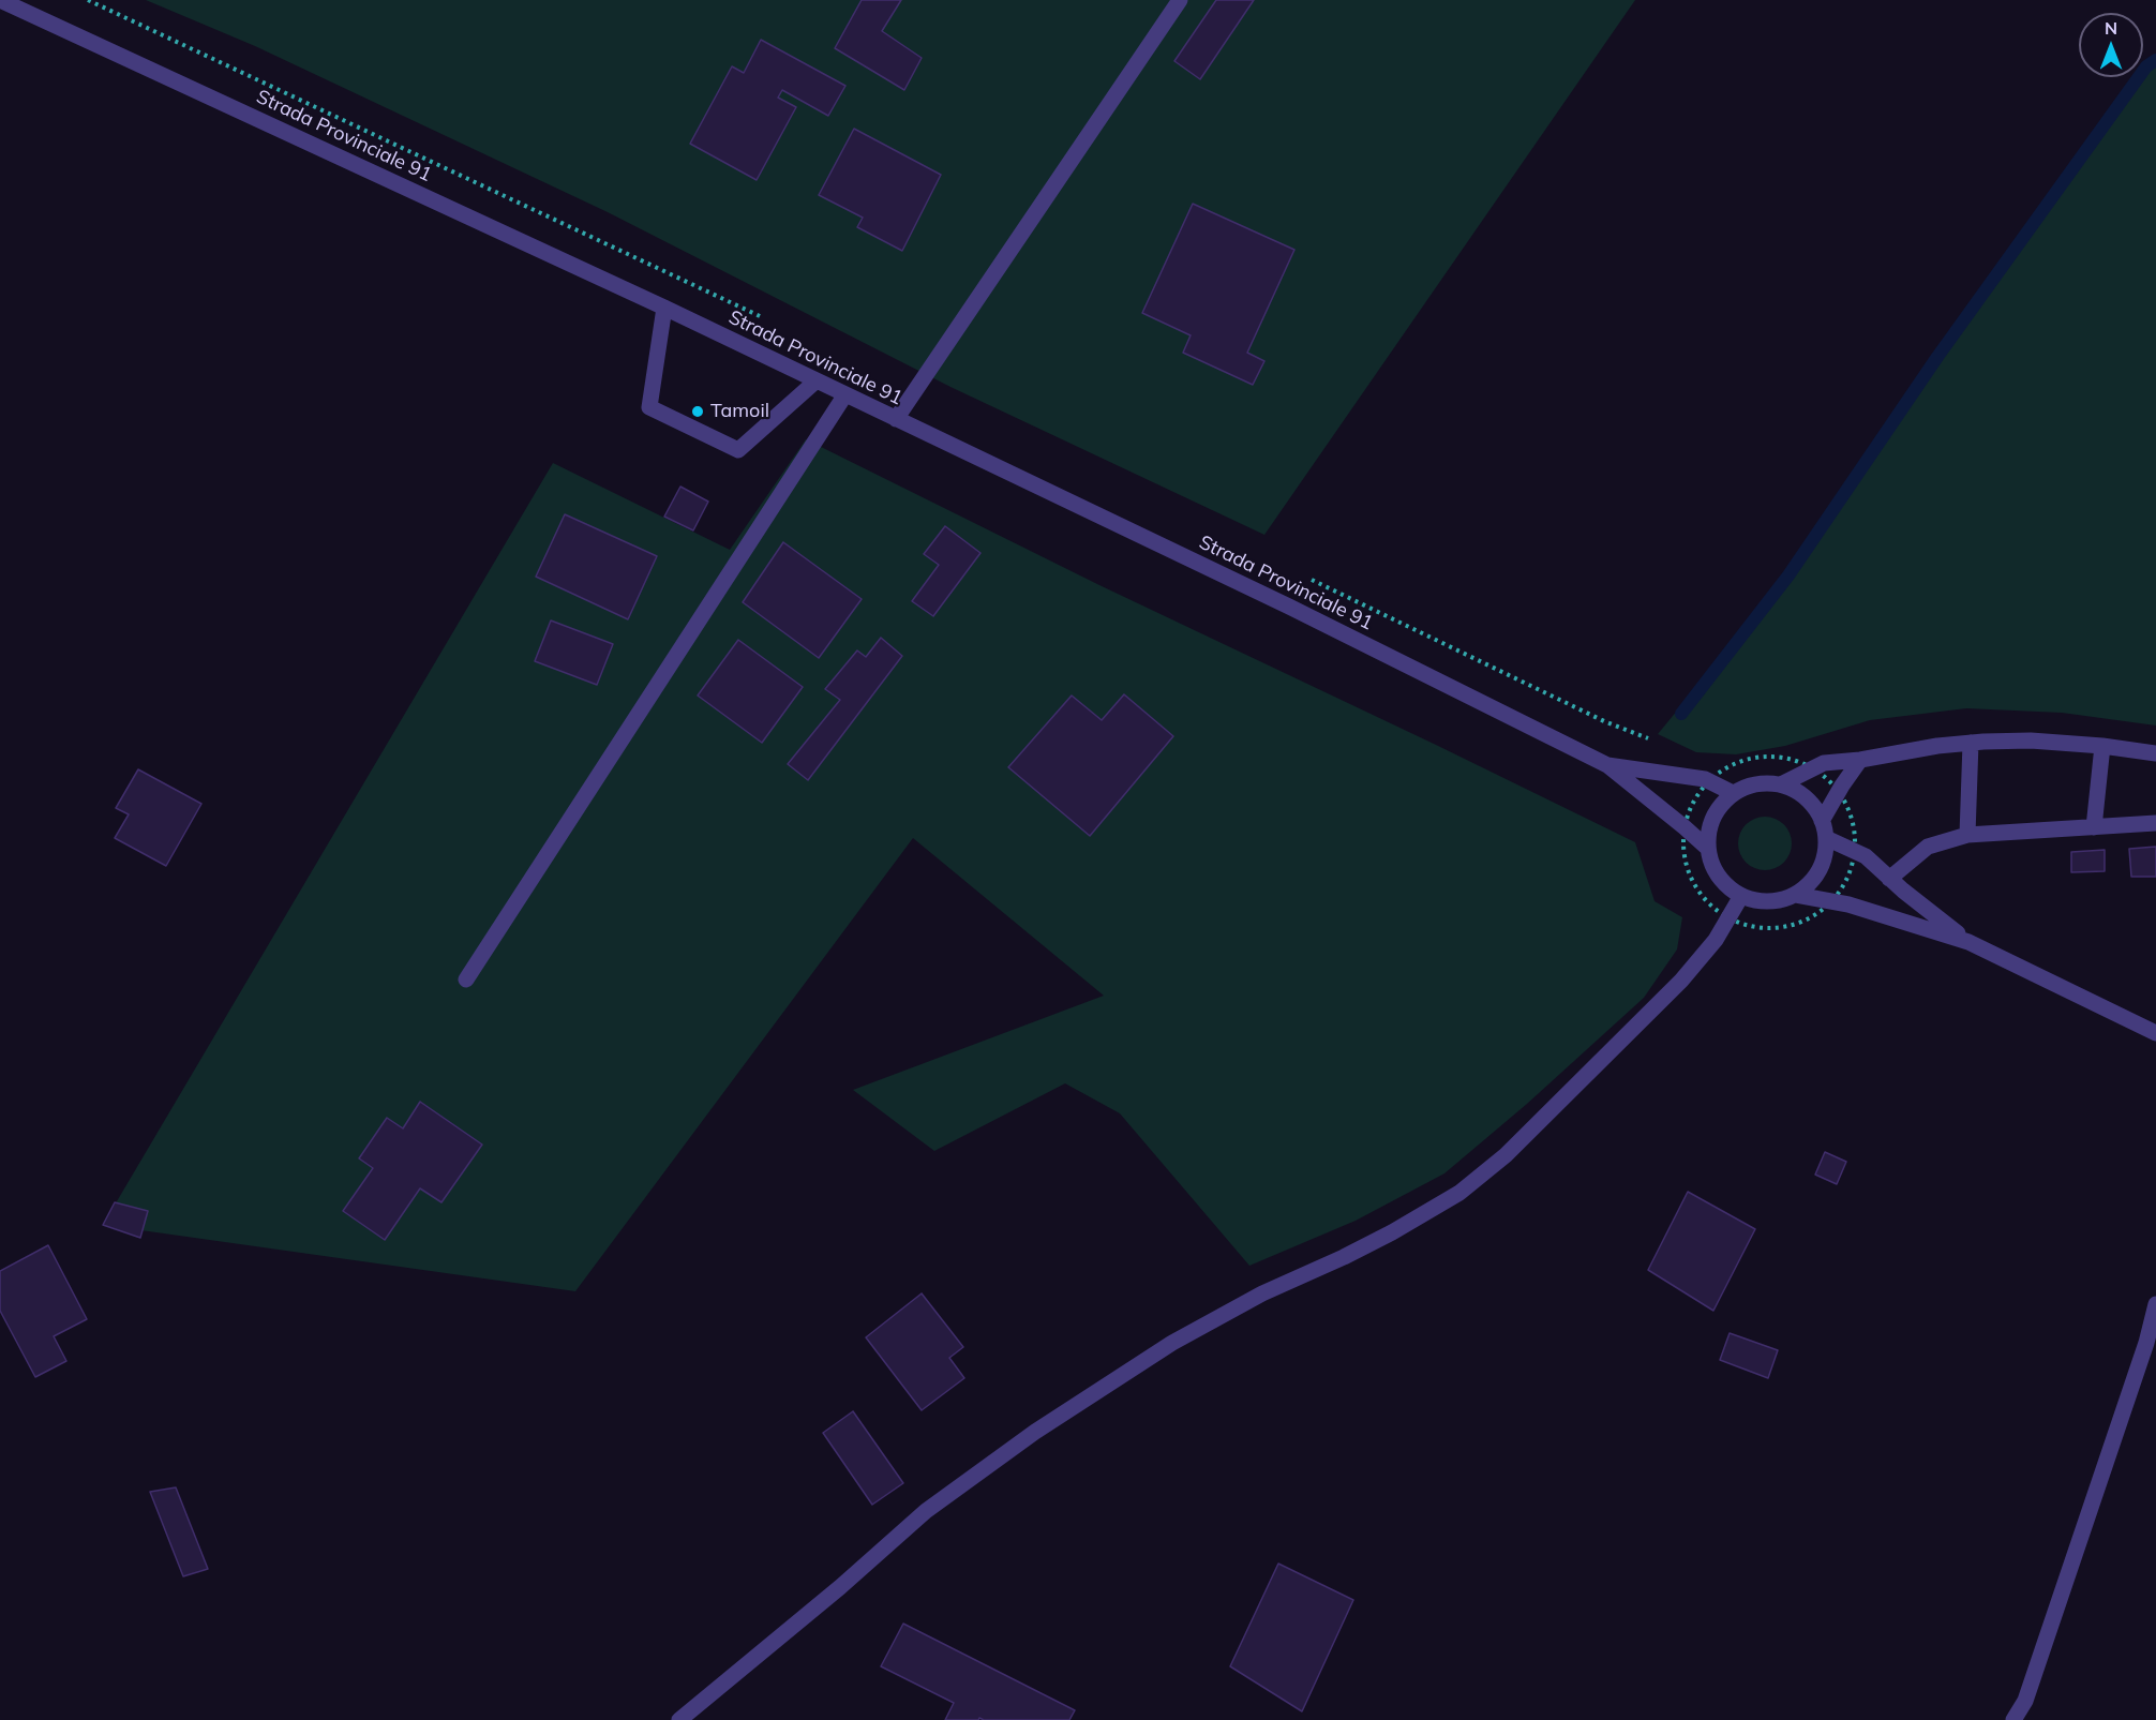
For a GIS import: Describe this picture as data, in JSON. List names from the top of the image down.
{
  "streets": {
    "street": ["Strada Provinciale 91"]
  },
  "places": ["Tamoil"],
  "north": "top"
}
